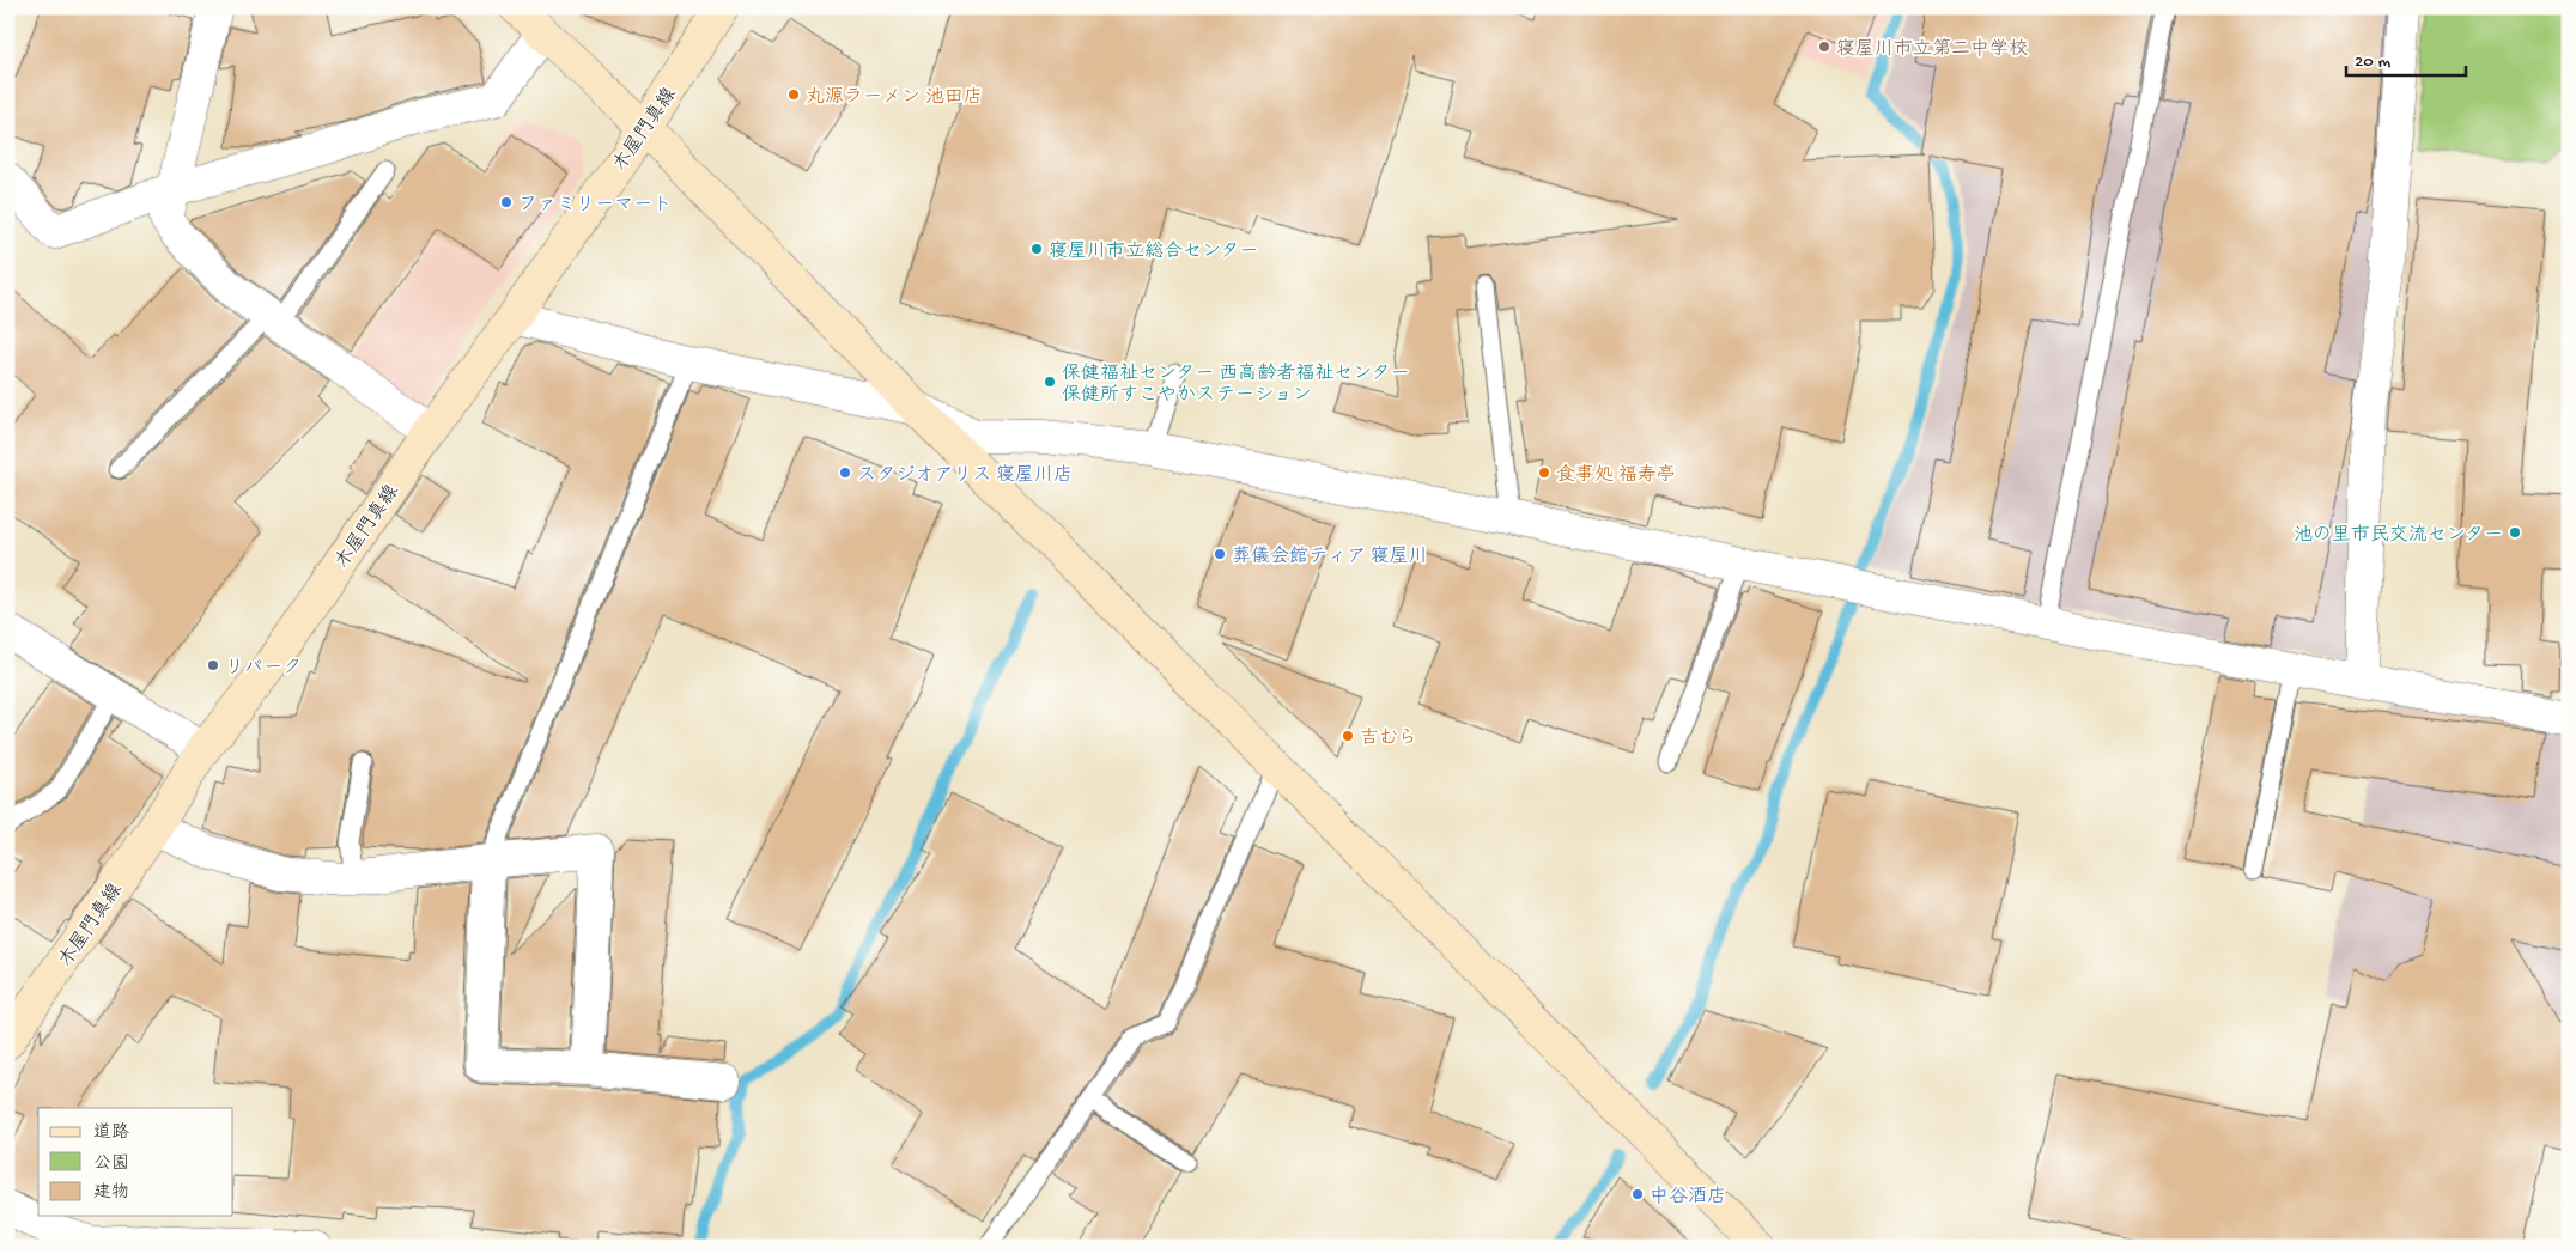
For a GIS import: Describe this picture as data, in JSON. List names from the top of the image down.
{
  "streets": {
    "street": ["木屋門真線"]
  },
  "places": [
    "寝屋川市立第二中学校",
    "丸源ラーメン 池田店",
    "ファミリーマート",
    "寝屋川市立総合センター",
    "保健福祉センター 西高齢者福祉センター 保健所すこやかステーション",
    "スタジオアリス 寝屋川店",
    "食事処 福寿亭",
    "池の里市民交流センター",
    "葬儀会館ティア 寝屋川",
    "リパーク",
    "吉むら",
    "中谷酒店"
  ],
  "legend": ["道路", "公園", "建物"],
  "scale_bar": "20 m"
}
